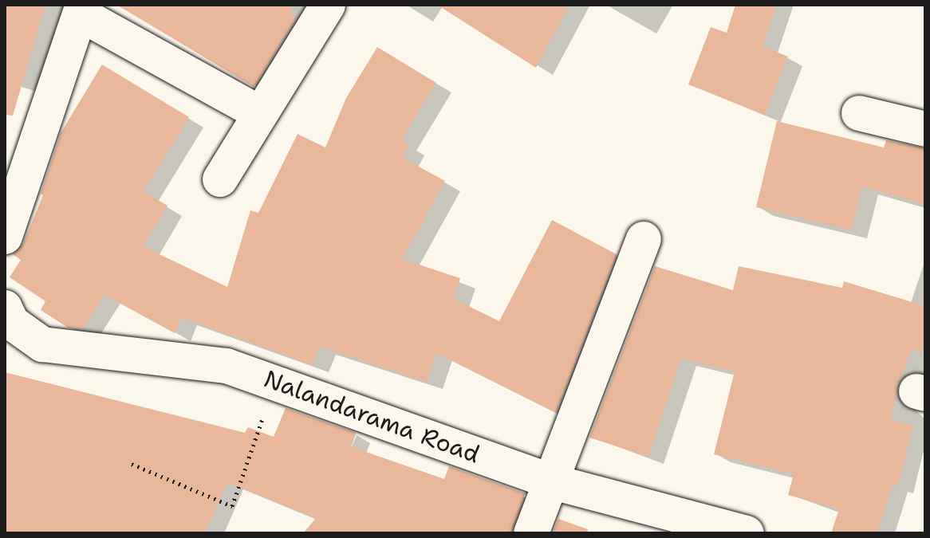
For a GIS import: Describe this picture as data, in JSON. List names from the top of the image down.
{
  "streets": {
    "street": ["Nalandarama Road"]
  }
}
